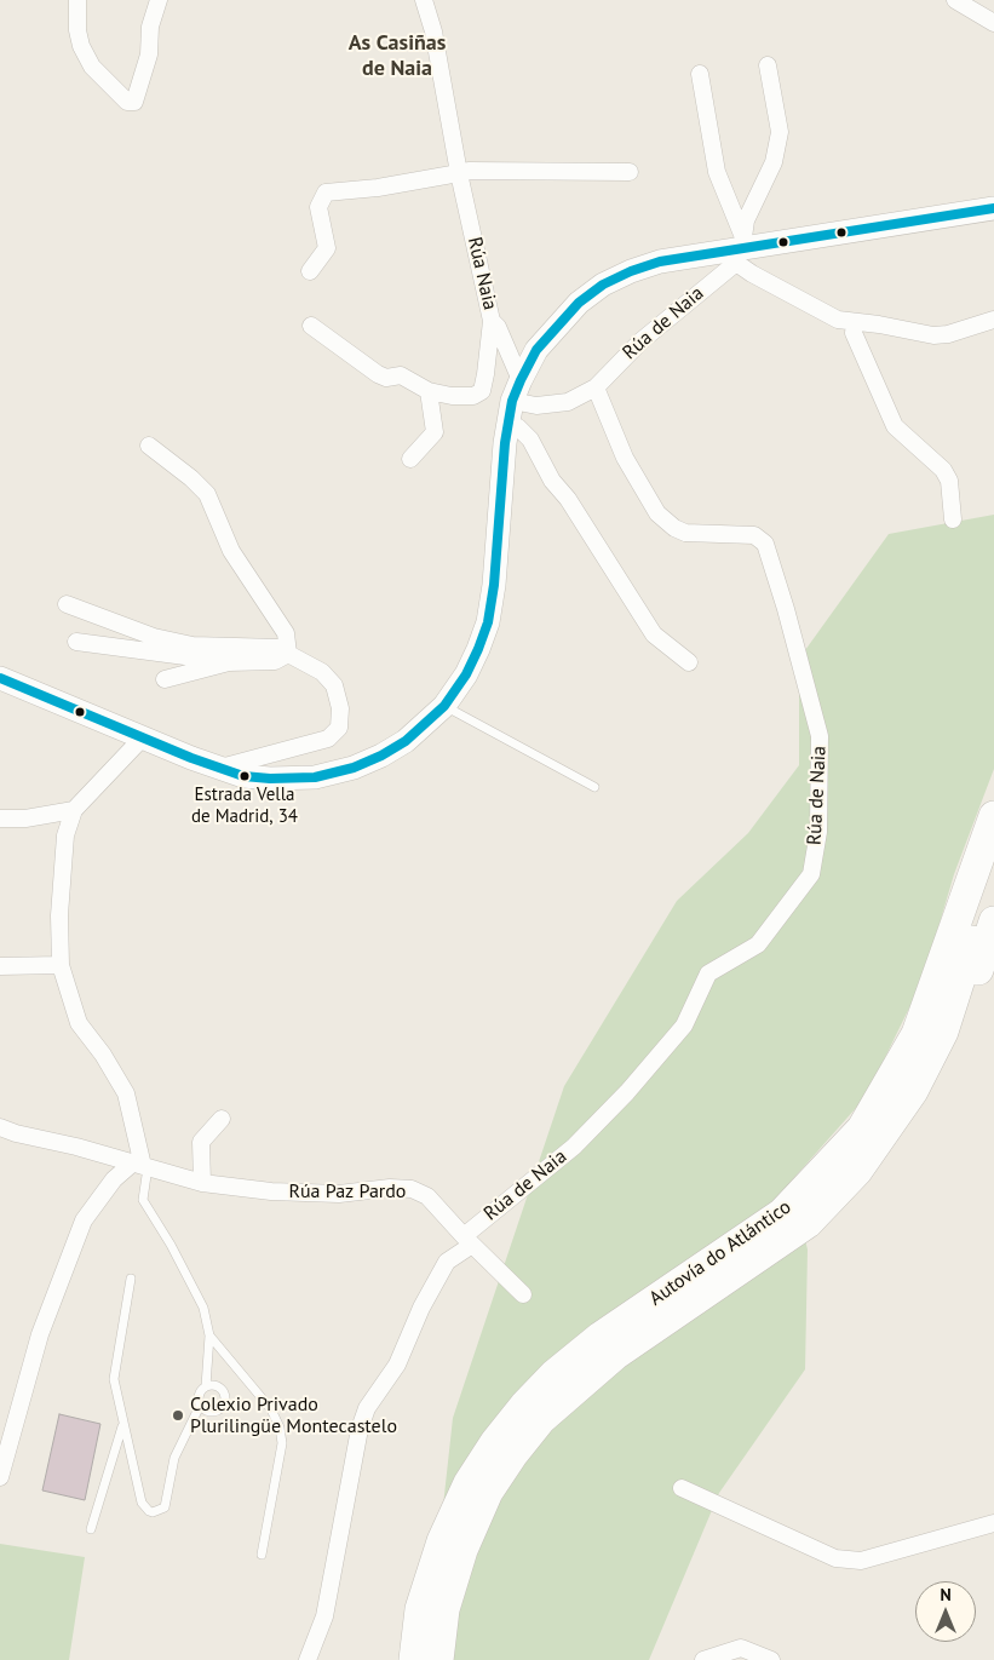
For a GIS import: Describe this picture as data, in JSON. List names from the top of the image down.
{
  "streets": {
    "highway": ["Autovía do Atlántico"],
    "street": ["Rúa Naia", "Rúa de Naia", "Rúa Paz Pardo"]
  },
  "crossings": [
    ["Rúa de Naia", "Rúa Paz Pardo"]
  ],
  "districts": ["As Casiñas de Naia"],
  "places": ["Estrada Vella de Madrid, 34", "Colexio Privado Plurilingüe Montecastelo"],
  "north": "top"
}
